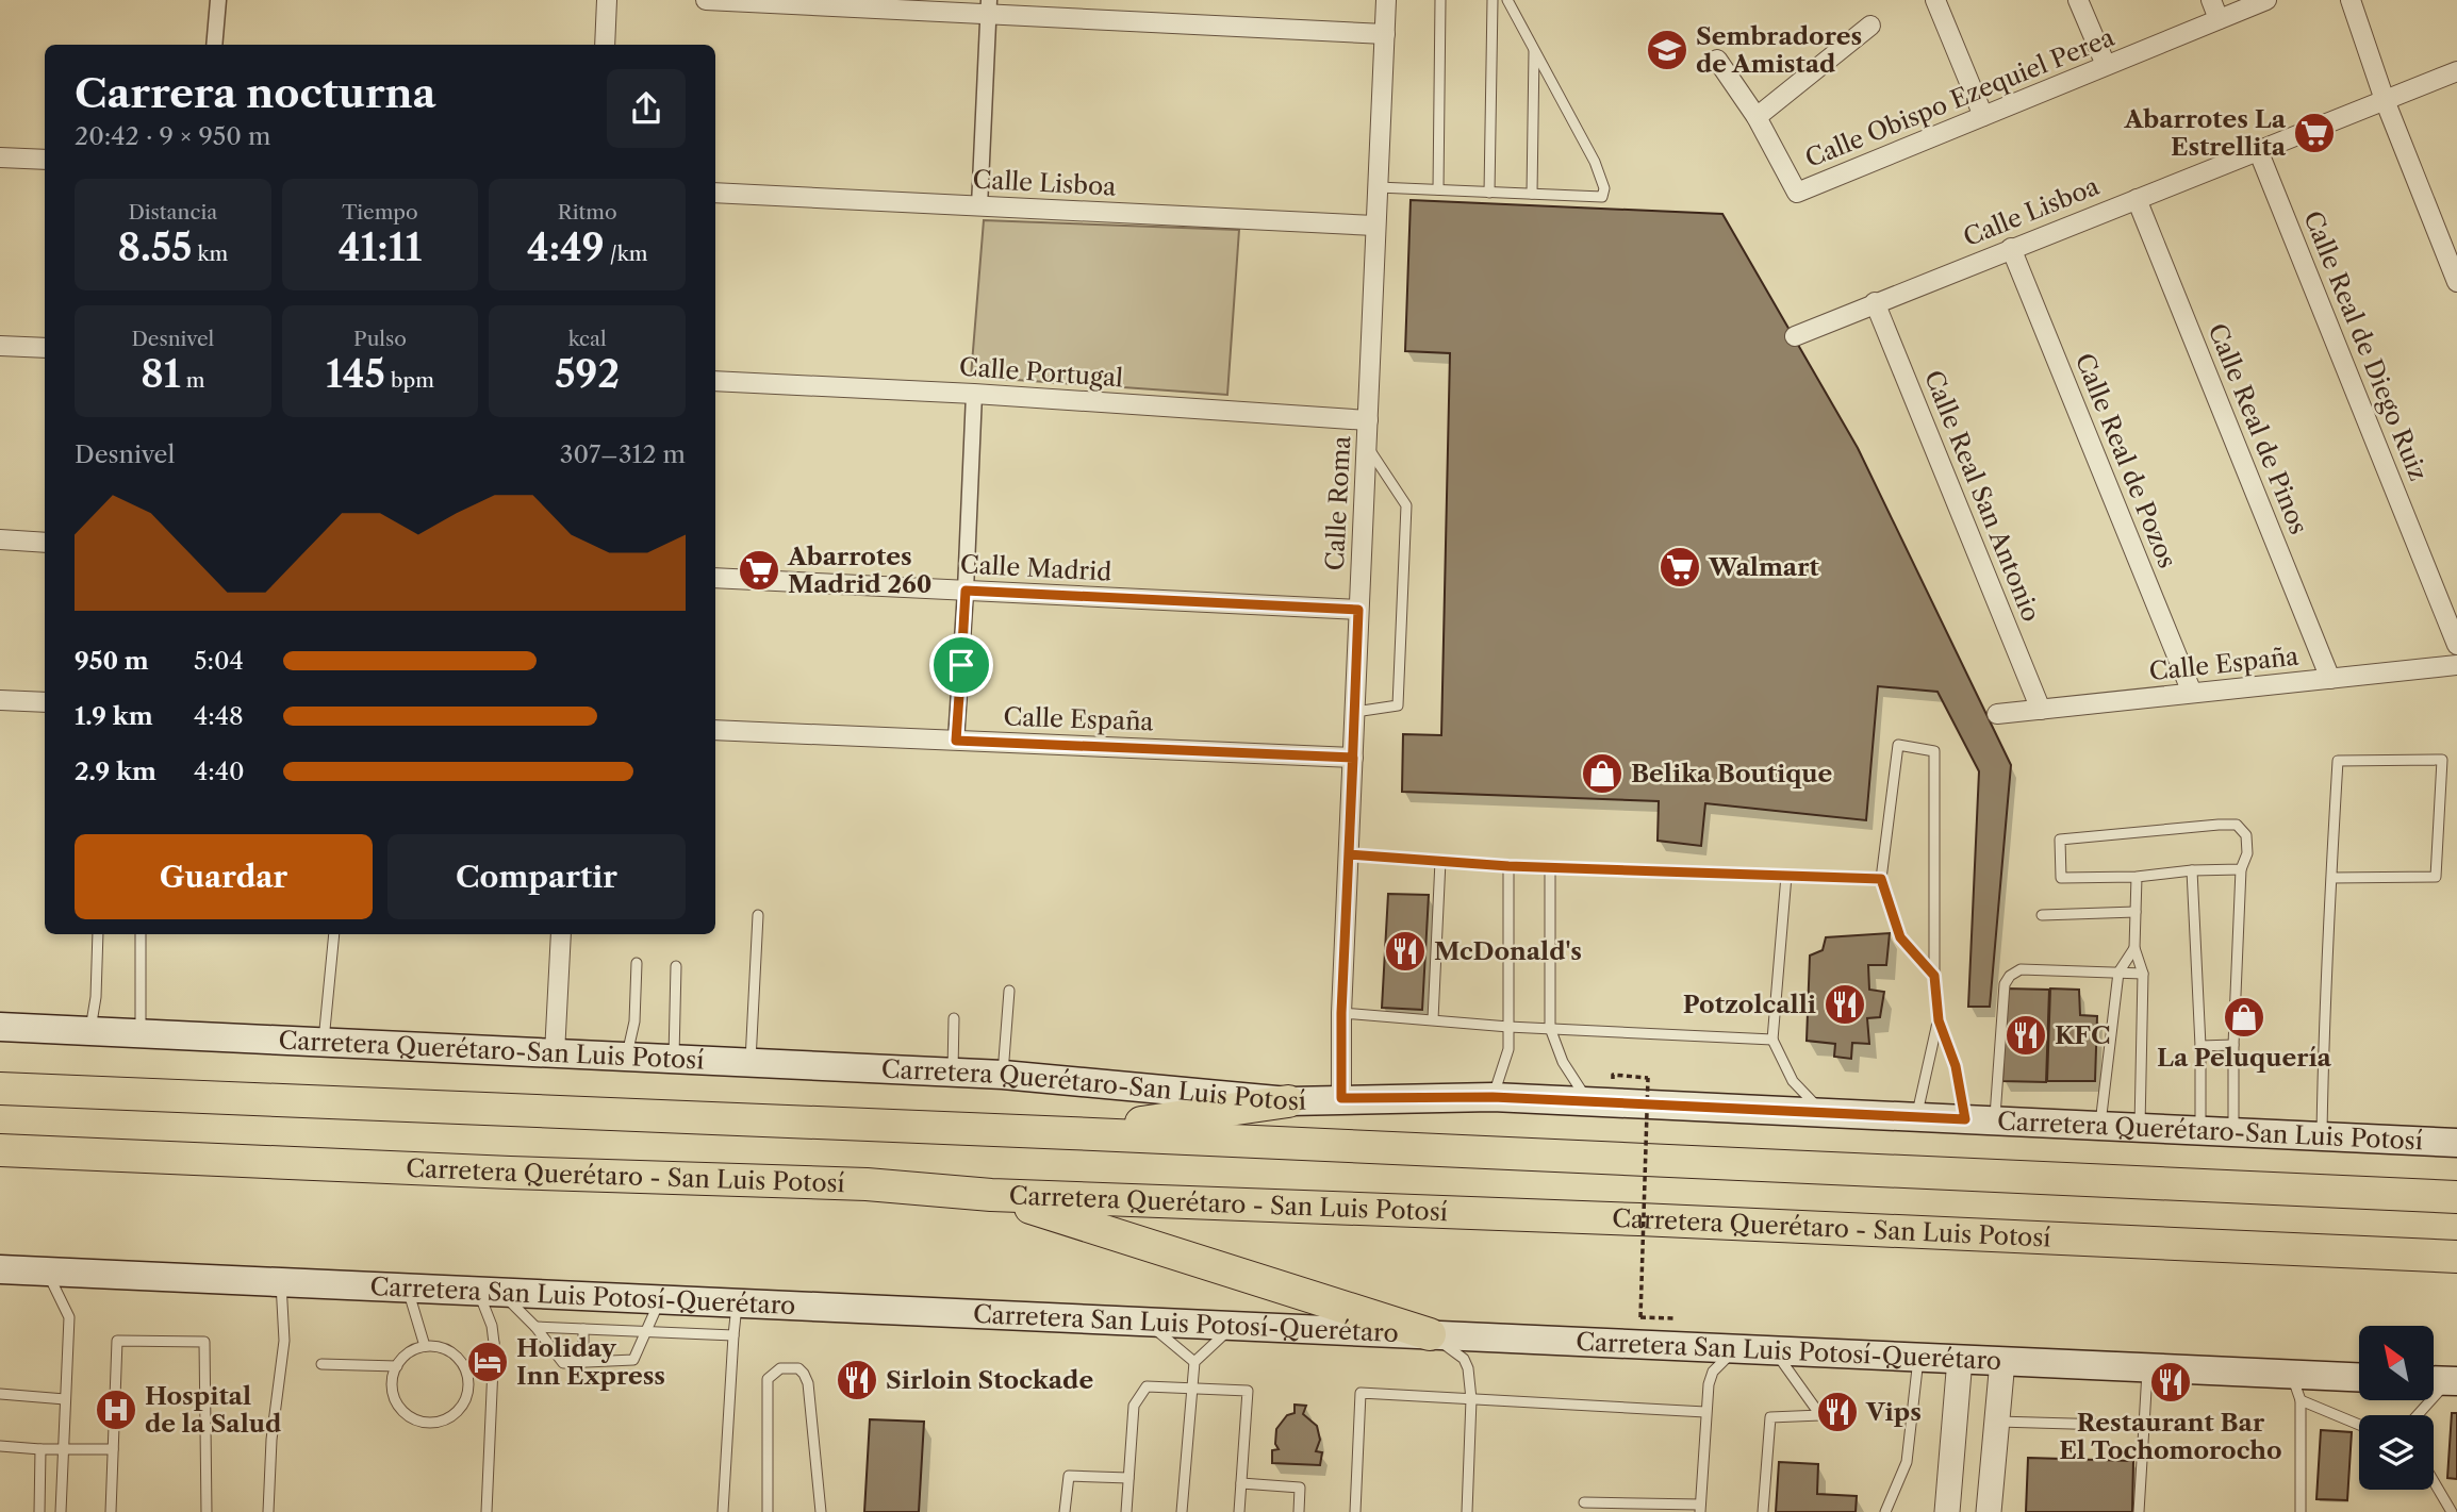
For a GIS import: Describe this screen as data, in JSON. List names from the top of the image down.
{
  "streets": {
    "highway": ["Carretera Querétaro - San Luis Potosí"],
    "main road": ["Carretera Querétaro-San Luis Potosí", "Carretera San Luis Potosí-Querétaro"],
    "street": [
      "Calle Obispo Ezequiel Perea",
      "Calle Lisboa",
      "Calle Real de Diego Ruiz",
      "Calle Portugal",
      "Calle Real de Pinos",
      "Calle Real de Pozos",
      "Calle Real San Antonio",
      "Calle Roma",
      "Calle Madrid",
      "Calle España"
    ]
  },
  "crossings": [
    ["Calle Lisboa", "Calle Real de Diego Ruiz"],
    ["Calle Lisboa", "Calle Real de Pinos"],
    ["Calle Lisboa", "Calle Real de Pozos"],
    ["Calle Lisboa", "Calle Real San Antonio"],
    ["Calle Lisboa", "Calle Roma"],
    ["Calle Portugal", "Calle Roma"],
    ["Calle Real de Pinos", "Calle España"],
    ["Calle Real de Pozos", "Calle España"],
    ["Calle Real San Antonio", "Calle España"],
    ["Calle Roma", "Calle Madrid"],
    ["Calle Roma", "Calle España"],
    ["Calle Roma", "Carretera Querétaro-San Luis Potosí"]
  ],
  "places": {
    "school or university": ["Sembradores de Amistad"],
    "supermarket": ["Abarrotes La Estrellita", "Walmart", "Abarrotes Madrid 260"],
    "shop": ["Belika Boutique", "La Peluquería"],
    "restaurant": [
      "McDonald's",
      "Potzolcalli",
      "KFC",
      "Sirloin Stockade",
      "Restaurant Bar El Tochomorocho",
      "Vips"
    ],
    "hotel": ["Holiday Inn Express"],
    "hospital": ["Hospital de la Salud"]
  },
  "north": "top left",
  "page": {
    "heading": ["Carrera nocturna", "20:42 · 9 × 950 m"],
    "stats": [
      ["Distancia", "8.55 km"],
      ["Tiempo", "41:11"],
      ["Ritmo", "4:49 /km"],
      ["Desnivel", "81 m"],
      ["Pulso", "145 bpm"],
      ["kcal", "592"]
    ],
    "chart": ["Desnivel", "307–312 m"],
    "list": [
      {
        "name": "950 m",
        "note": "5:04"
      },
      {
        "name": "1.9 km",
        "note": "4:48"
      },
      {
        "name": "2.9 km",
        "note": "4:40"
      }
    ],
    "buttons": ["Guardar", "Compartir"]
  }
}
